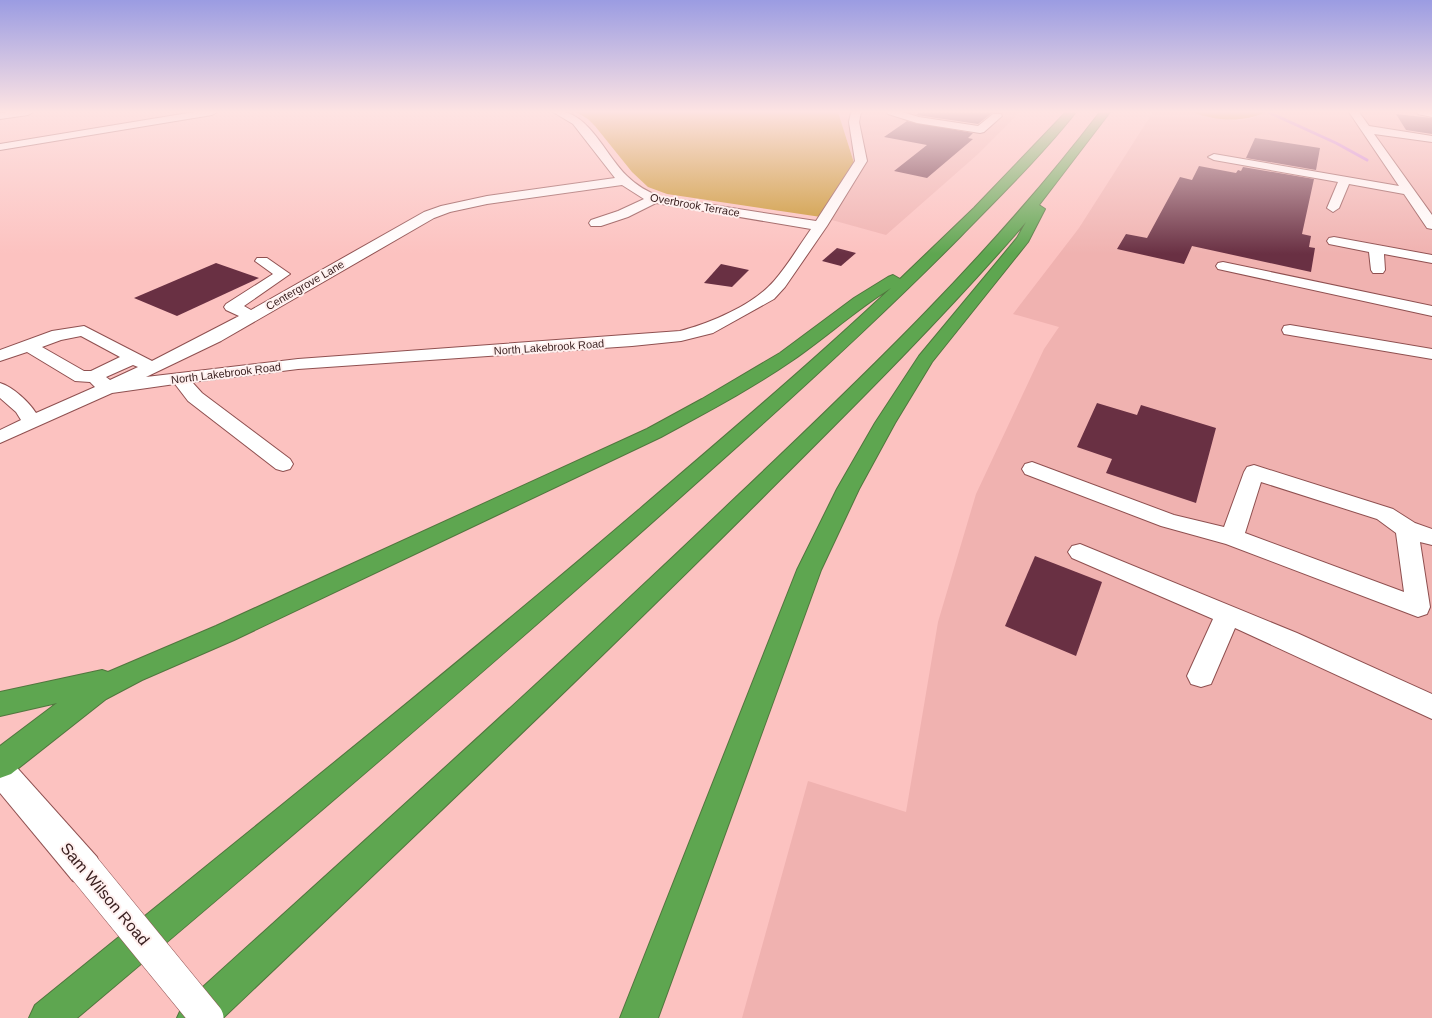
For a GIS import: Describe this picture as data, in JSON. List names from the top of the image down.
{
  "streets": {
    "street": [
      "Overbrook Terrace",
      "Centergrove Lane",
      "North Lakebrook Road",
      "Sam Wilson Road"
    ]
  },
  "crossings": [
    ["Overbrook Terrace", "Centergrove Lane"],
    ["Overbrook Terrace", "North Lakebrook Road"],
    ["Centergrove Lane", "North Lakebrook Road"]
  ]
}
